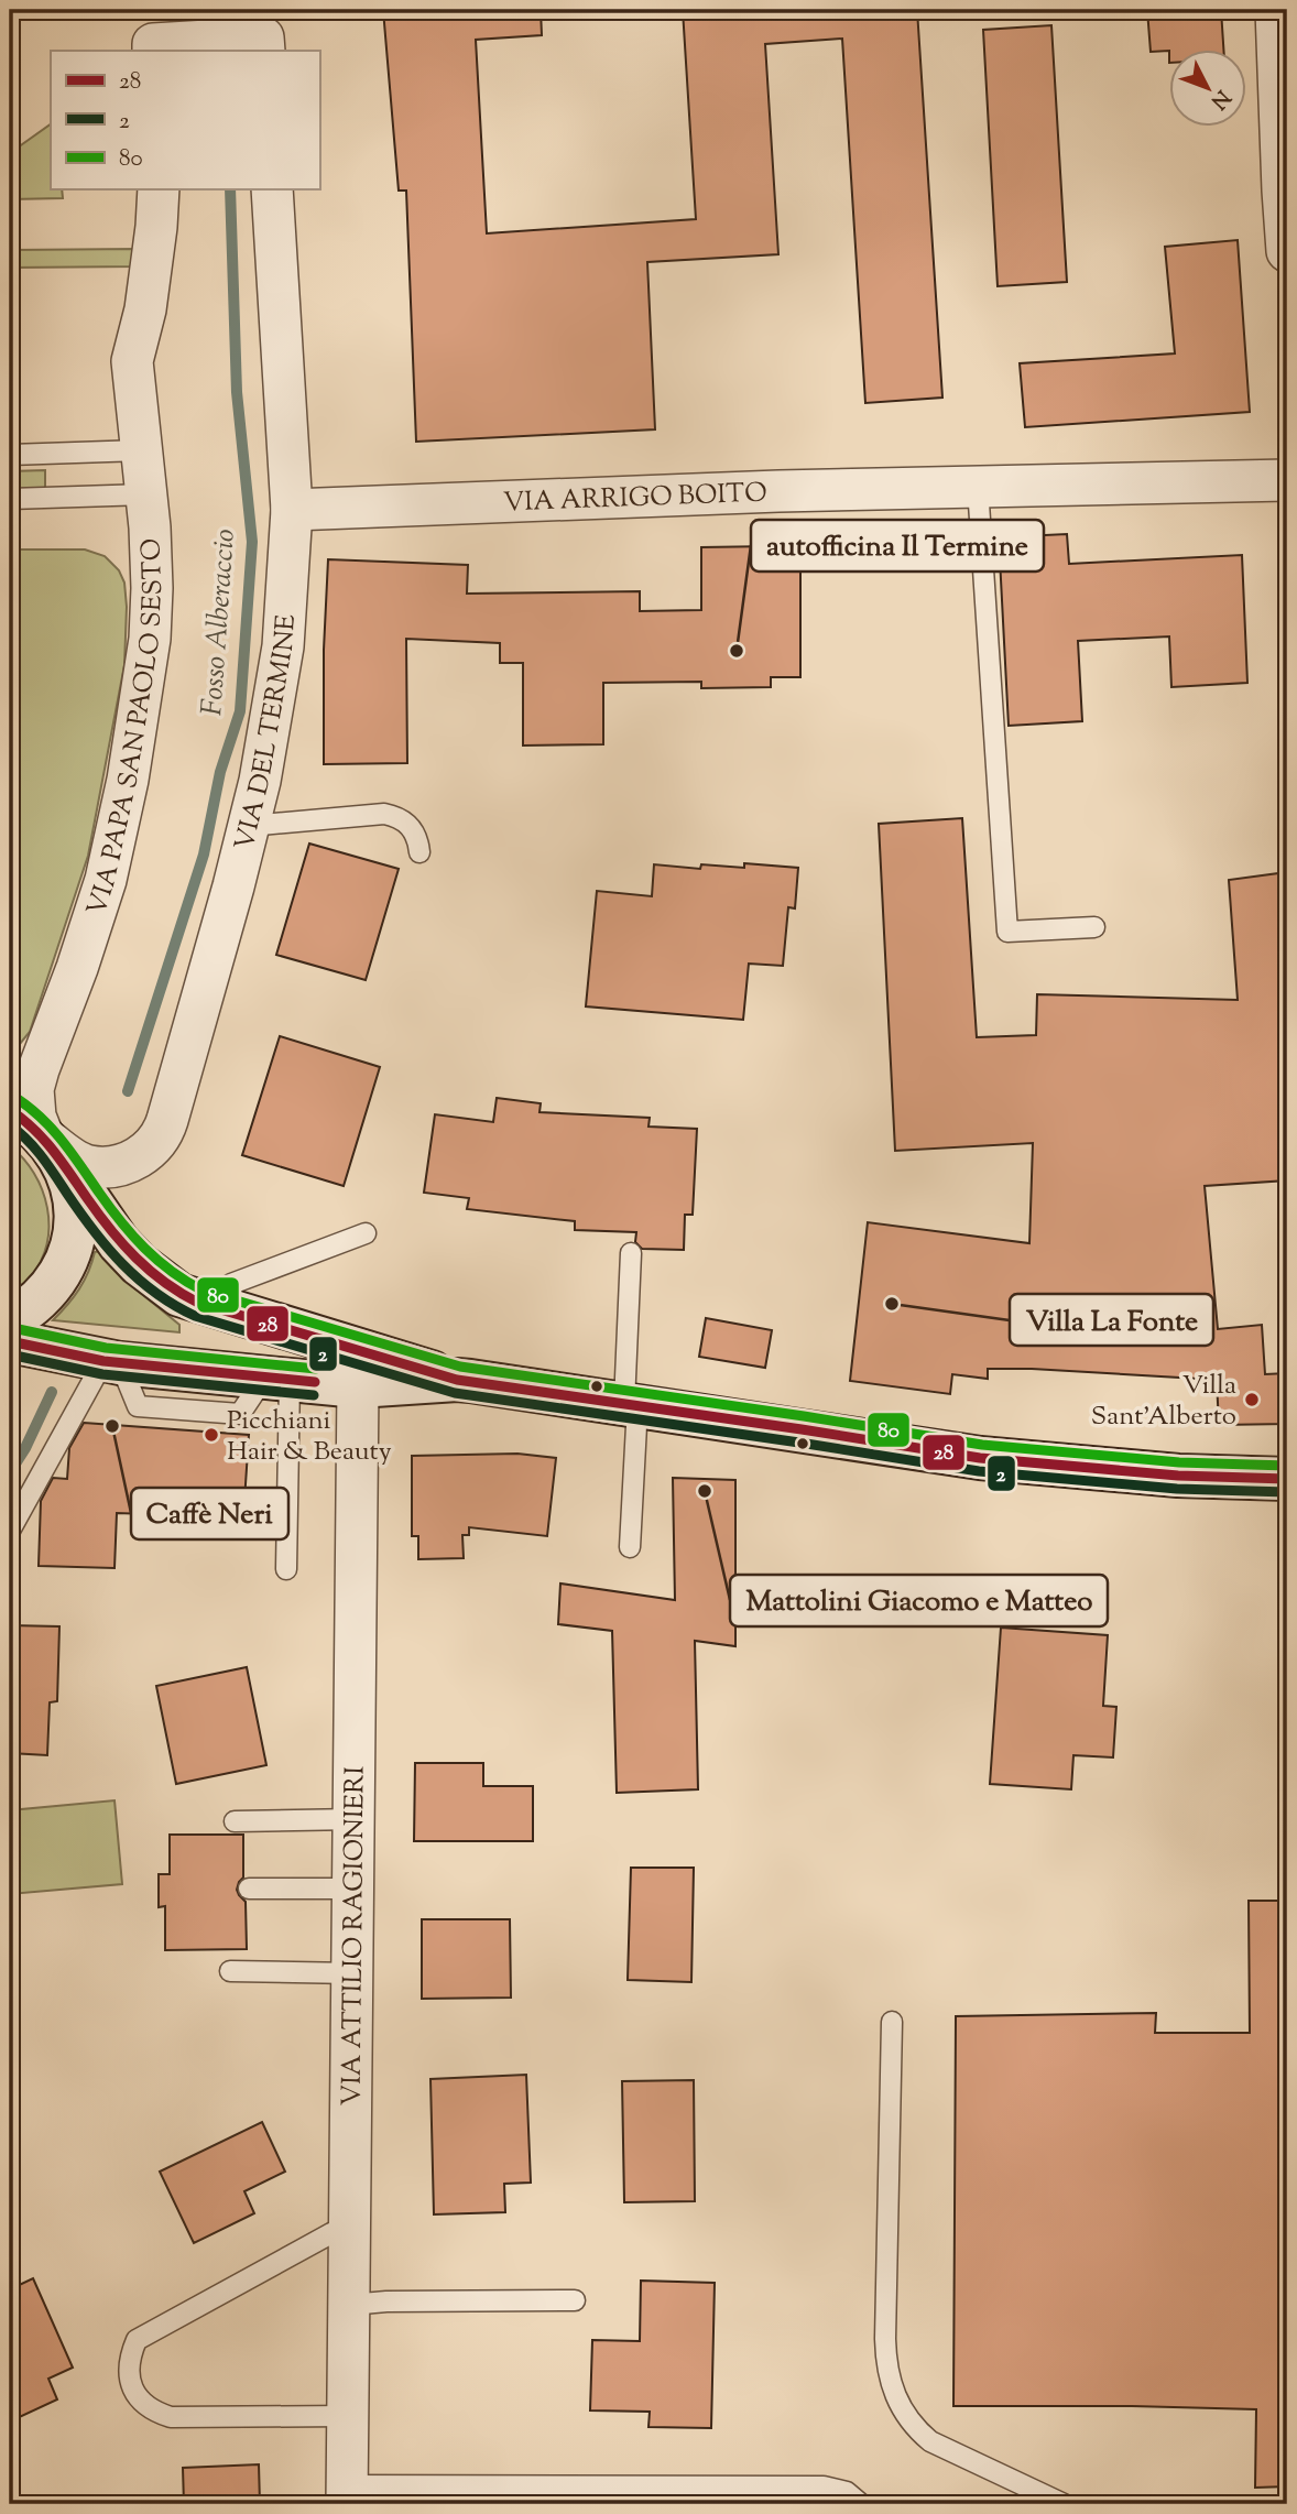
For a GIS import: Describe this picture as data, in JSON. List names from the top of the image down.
{
  "streets": {
    "street": [
      "VIA ARRIGO BOITO",
      "VIA PAPA SAN PAOLO SESTO",
      "VIA DEL TERMINE",
      "VIA ATTILIO RAGIONIERI"
    ]
  },
  "crossings": [
    ["VIA ARRIGO BOITO", "VIA DEL TERMINE"],
    ["VIA PAPA SAN PAOLO SESTO", "VIA DEL TERMINE"]
  ],
  "water": ["Fosso Alberaccio"],
  "places": [
    "autofficina Il Termine",
    "Villa La Fonte",
    "Villa Sant'Alberto",
    "Caffè Neri",
    "Picchiani Hair & Beauty",
    "Mattolini Giacomo e Matteo"
  ],
  "lines": ["transit line 80", "transit line 28", "transit line 2"],
  "legend": ["28", "2", "80"],
  "north": "bottom right"
}
